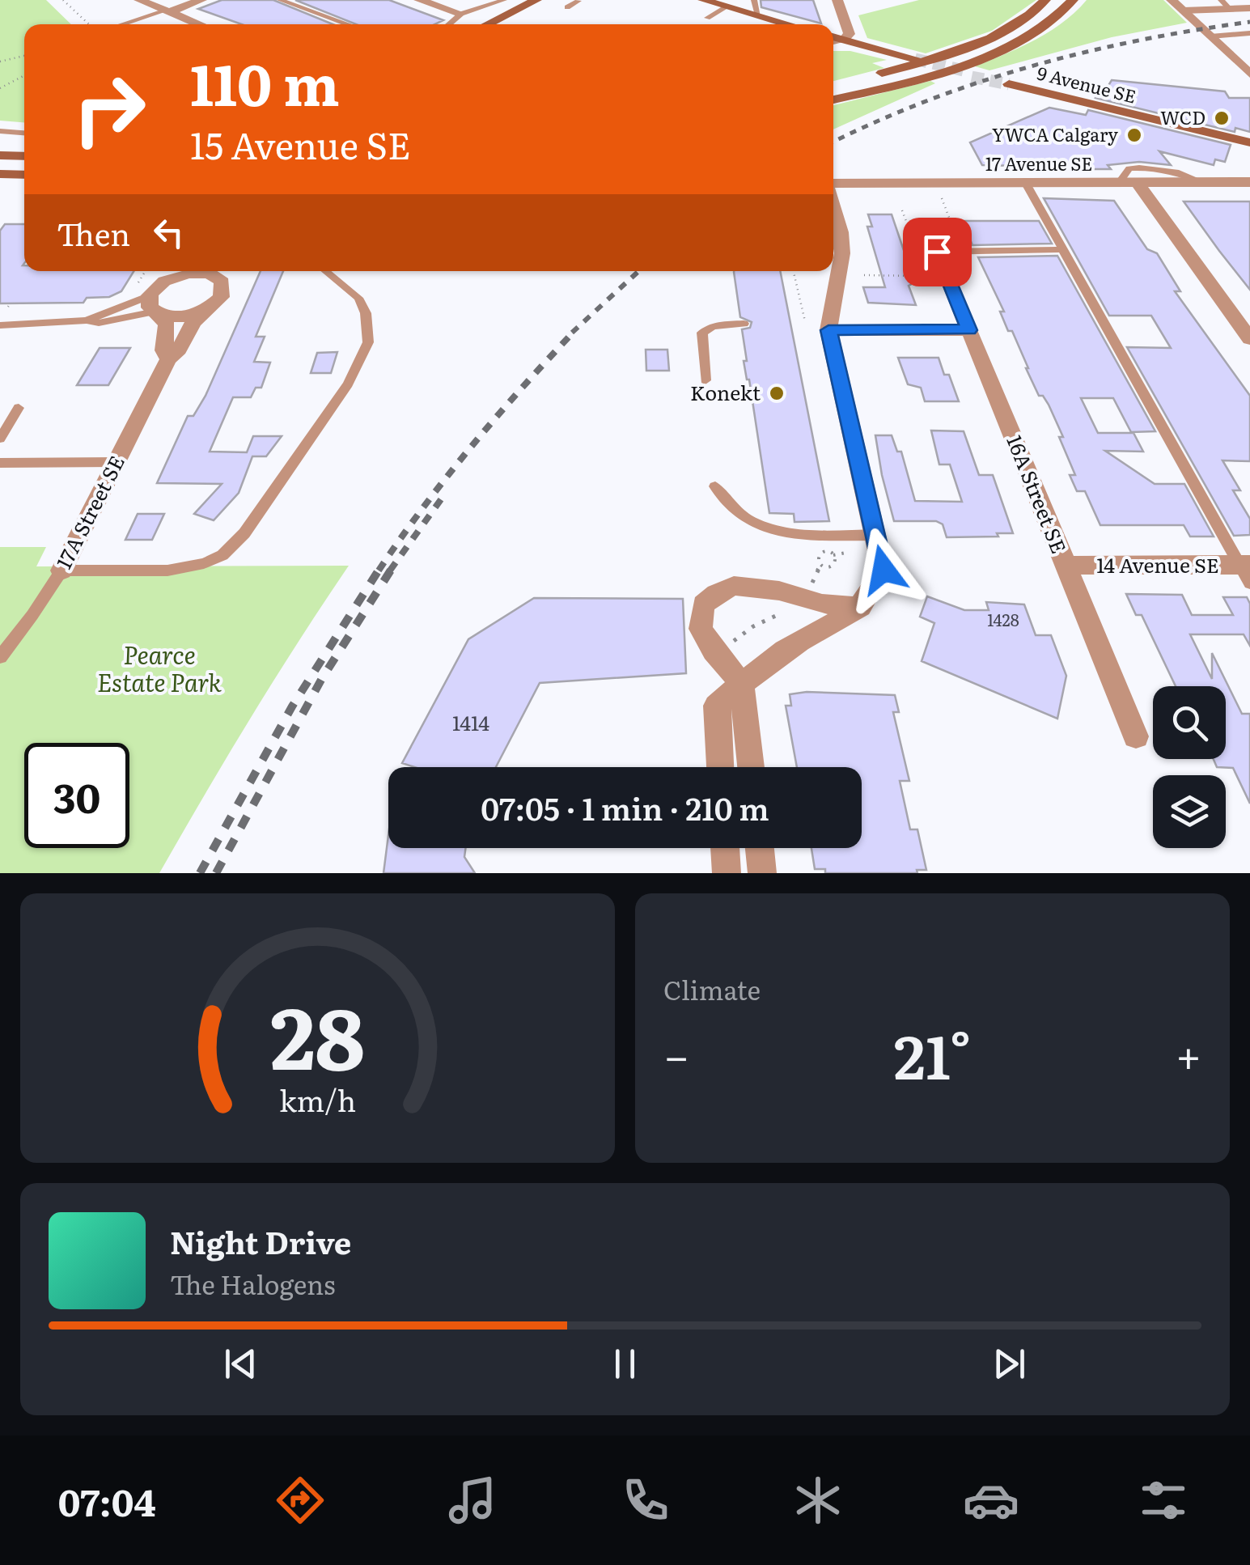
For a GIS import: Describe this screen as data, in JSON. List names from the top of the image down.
{
  "streets": {
    "main road": ["9 Avenue SE"],
    "street": [
      "17 Avenue SE",
      "16A Street SE",
      "17A Street SE",
      "14 Avenue SE"
    ]
  },
  "crossings": [
    ["16A Street SE", "14 Avenue SE"]
  ],
  "parks": ["Pearce Estate Park"],
  "places": ["WCD", "YWCA Calgary", "Konekt"],
  "house_numbers": ["1428", "1414"],
  "page": {
    "turn": ["110 m", "15 Avenue SE"],
    "then": "Then",
    "limit": "30",
    "trip": "07:05 · 1 min · 210 m",
    "tile": "Climate",
    "heat": ["−", "21°", "+"],
    "song": ["Night Drive", "The Halogens"],
    "tabs": "07:04",
    "gauge": ["28", "km/h"]
  }
}
